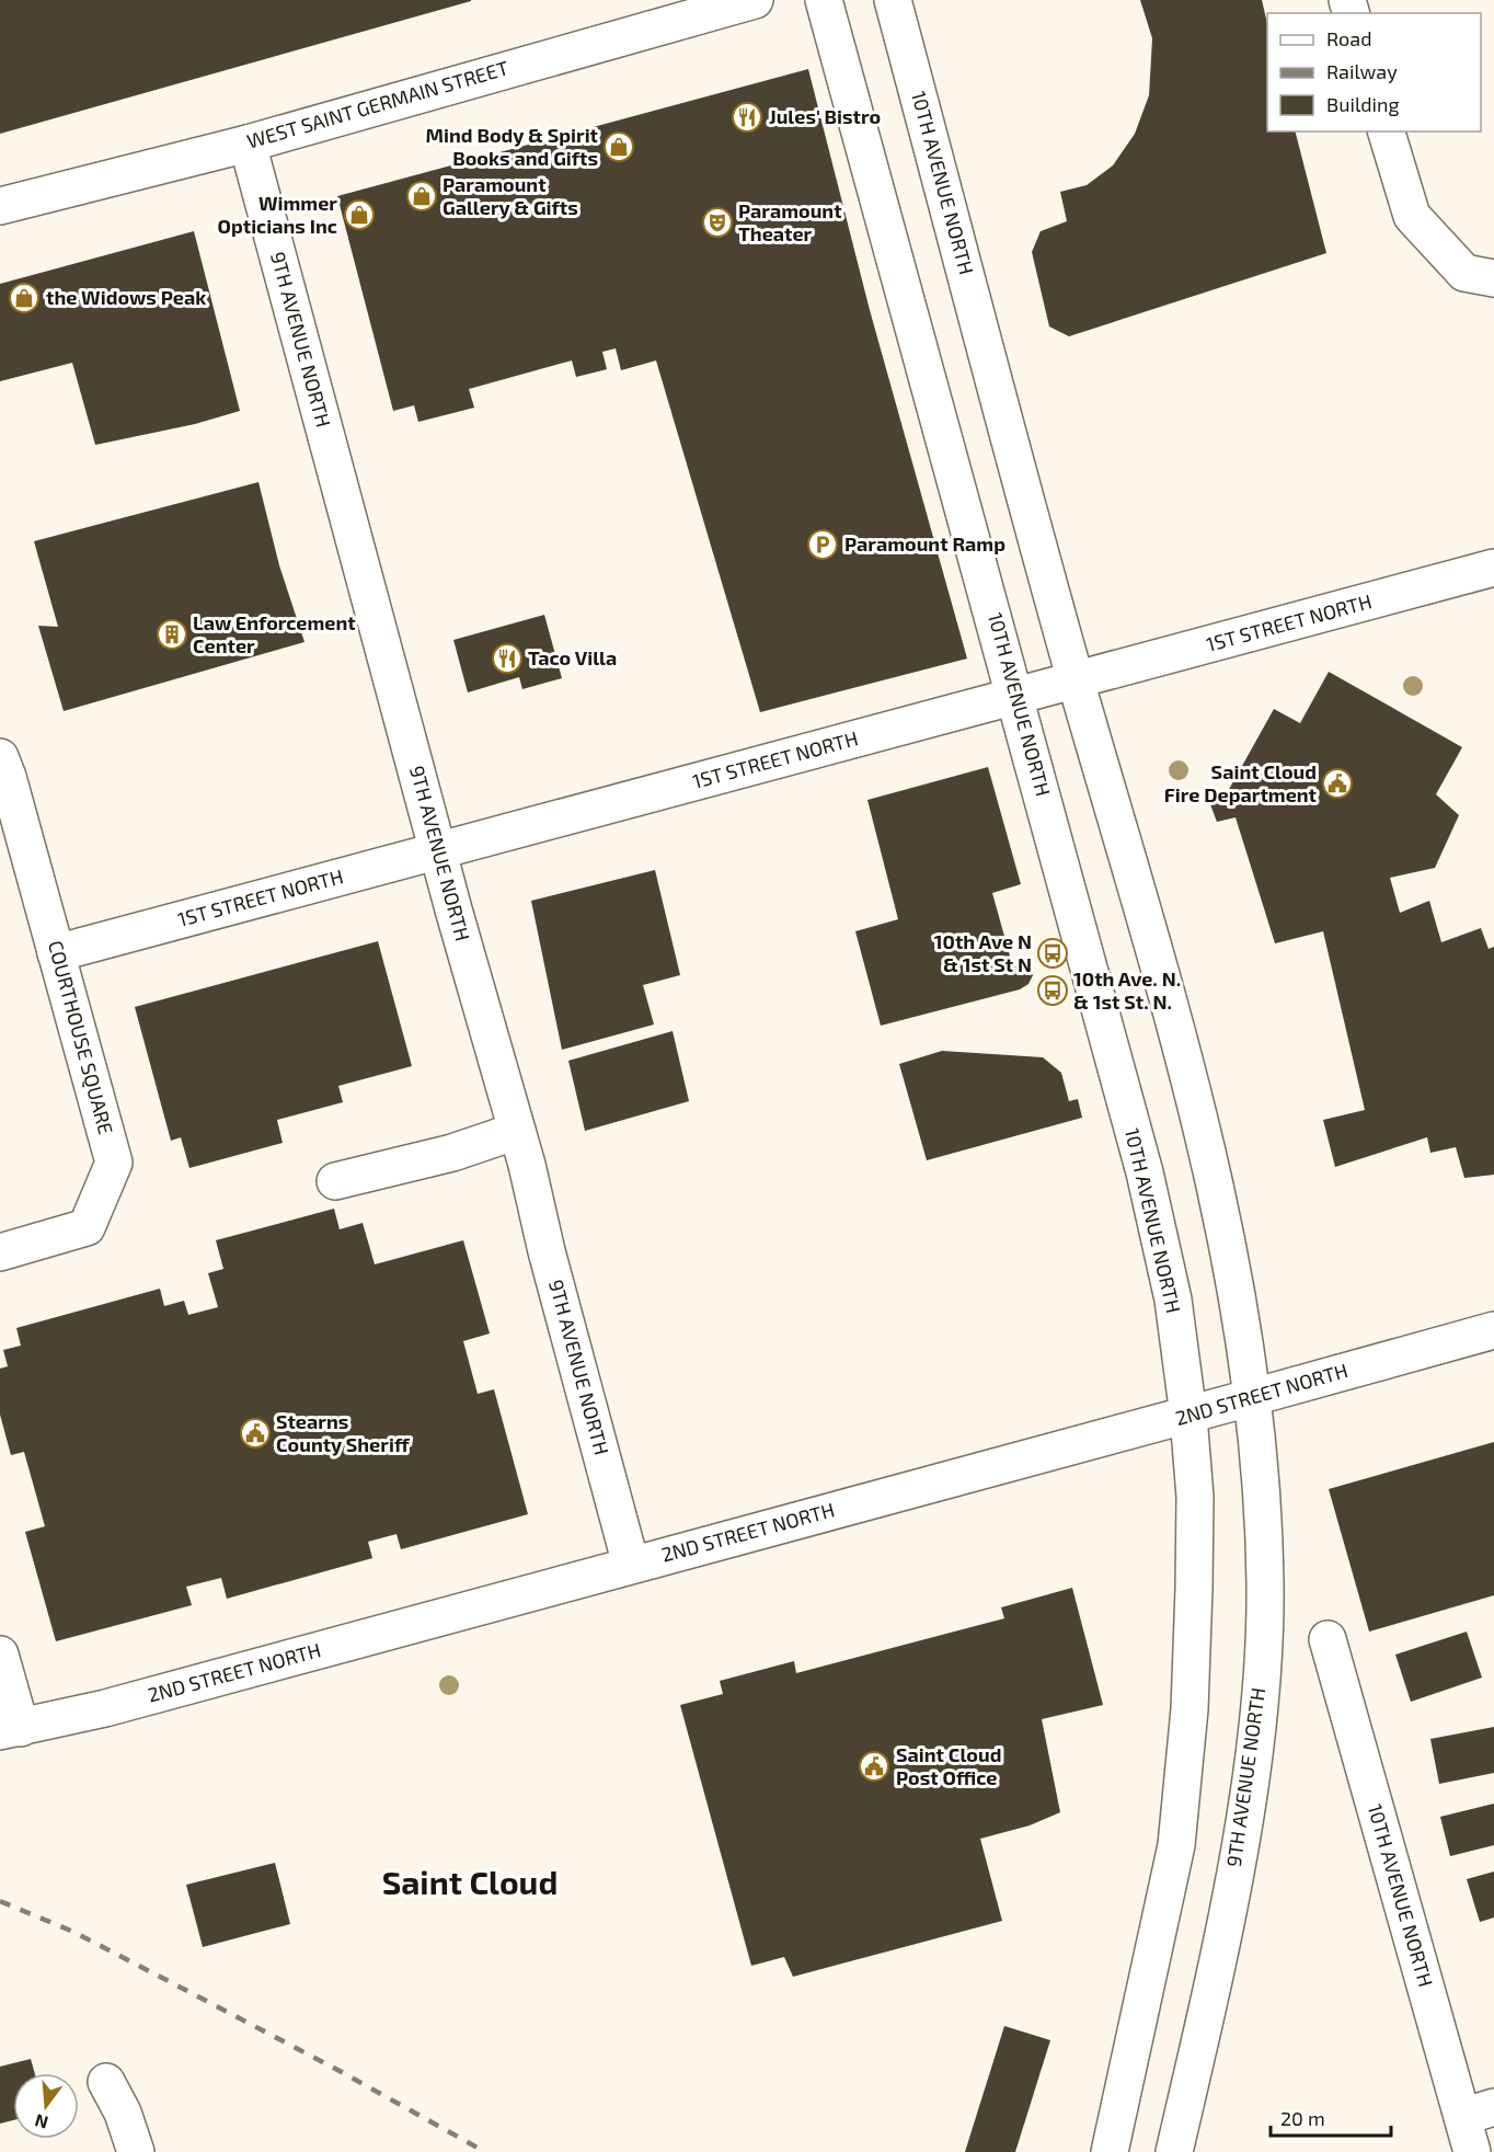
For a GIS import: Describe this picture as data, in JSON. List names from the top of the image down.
{
  "streets": {
    "main road": [
      "WEST SAINT GERMAIN STREET",
      "10TH AVENUE NORTH",
      "9TH AVENUE NORTH",
      "1ST STREET NORTH",
      "COURTHOUSE SQUARE",
      "2ND STREET NORTH"
    ]
  },
  "crossings": [
    ["WEST SAINT GERMAIN STREET", "9TH AVENUE NORTH"],
    ["10TH AVENUE NORTH", "9TH AVENUE NORTH"],
    ["10TH AVENUE NORTH", "1ST STREET NORTH"],
    ["10TH AVENUE NORTH", "2ND STREET NORTH"],
    ["9TH AVENUE NORTH", "1ST STREET NORTH"],
    ["9TH AVENUE NORTH", "2ND STREET NORTH"],
    ["1ST STREET NORTH", "COURTHOUSE SQUARE"]
  ],
  "districts": ["Saint Cloud"],
  "places": {
    "restaurant": ["Jules' Bistro", "Taco Villa"],
    "shop": [
      "Mind Body & Spirit Books and Gifts",
      "Paramount Gallery & Gifts",
      "Wimmer Opticians Inc",
      "the Widows Peak"
    ],
    "theatre": ["Paramount Theater"],
    "parking": ["Paramount Ramp"],
    "building": ["Law Enforcement Center"],
    "public building": ["Saint Cloud Fire Department", "Stearns County Sheriff", "Saint Cloud Post Office"],
    "bus stop": ["10th Ave N & 1st St N", "10th Ave. N. & 1st St. N."]
  },
  "legend": ["Road", "Railway", "Building"],
  "scale_bar": "20 m",
  "north": "bottom"
}
